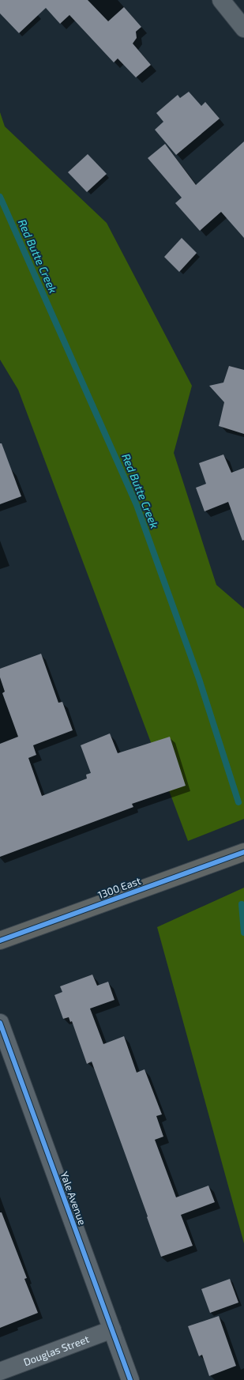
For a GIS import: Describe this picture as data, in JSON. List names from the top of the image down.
{
  "streets": {
    "main road": ["1300 East"],
    "street": ["Yale Avenue", "Douglas Street"]
  },
  "crossings": [
    ["Yale Avenue", "Douglas Street"]
  ],
  "water": ["Red Butte Creek"]
}
